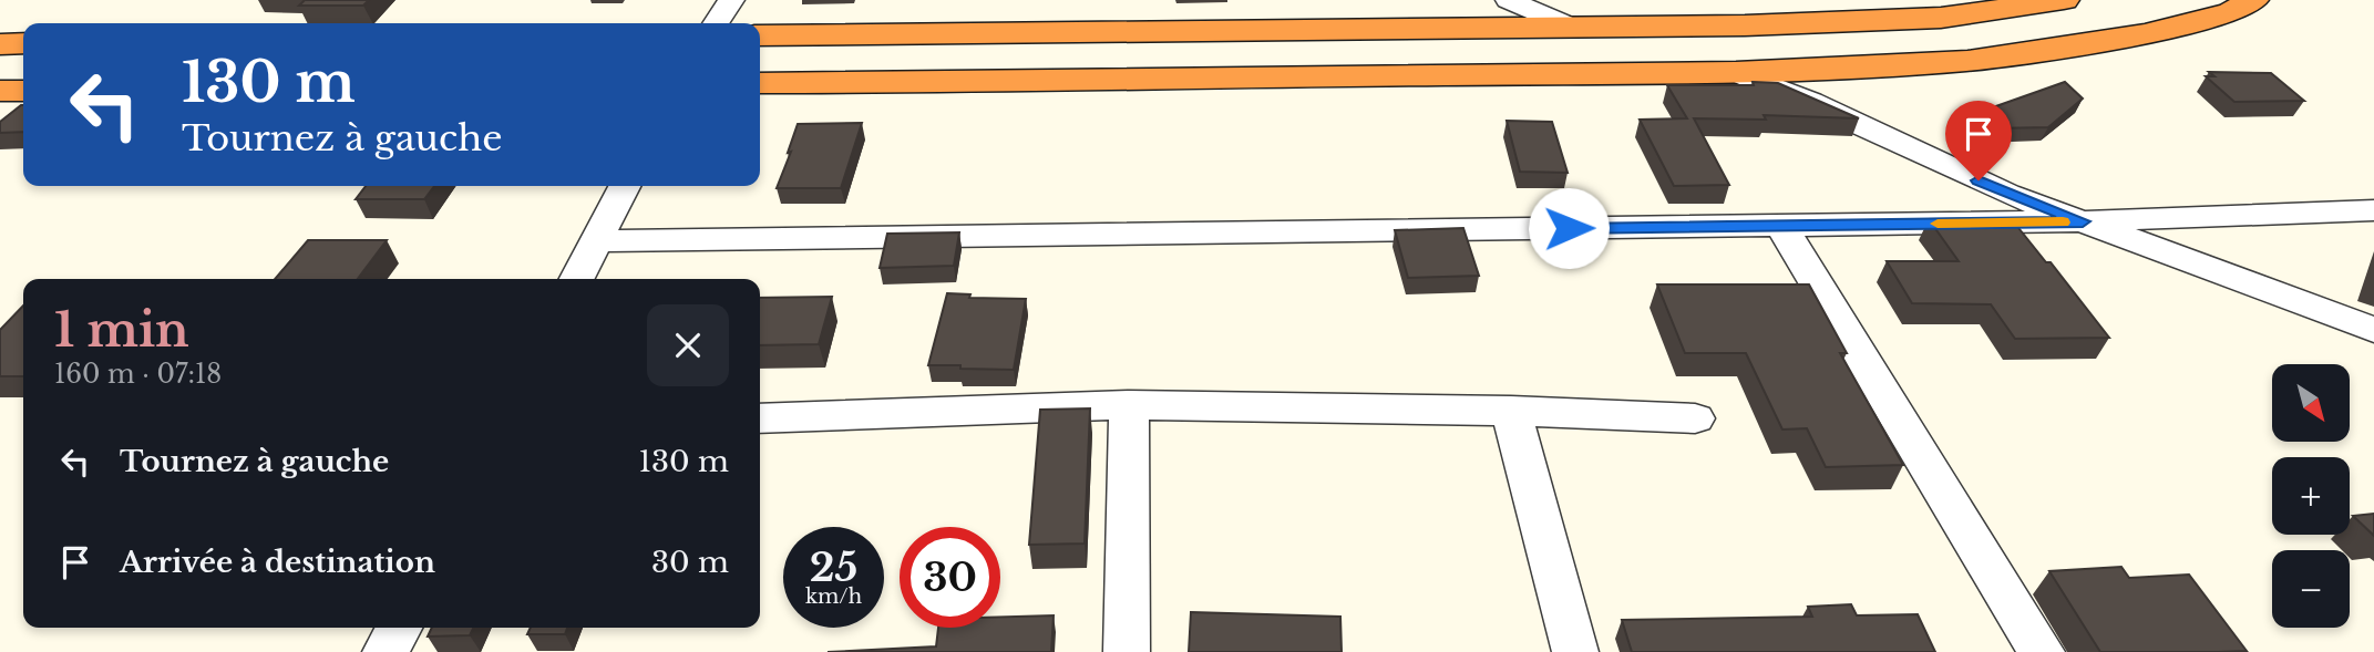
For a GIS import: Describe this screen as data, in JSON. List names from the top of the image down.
{
  "north": "bottom right",
  "page": {
    "turn": ["130 m", "Tournez à gauche"],
    "heading": ["1 min", "160 m · 07:18"],
    "map_buttons": ["+", "−"],
    "list": [
      {
        "name": "Tournez à gauche",
        "value": "130 m"
      },
      {
        "name": "Arrivée à destination",
        "value": "30 m"
      }
    ],
    "speed": "25 km/h",
    "limit": "30"
  }
}
